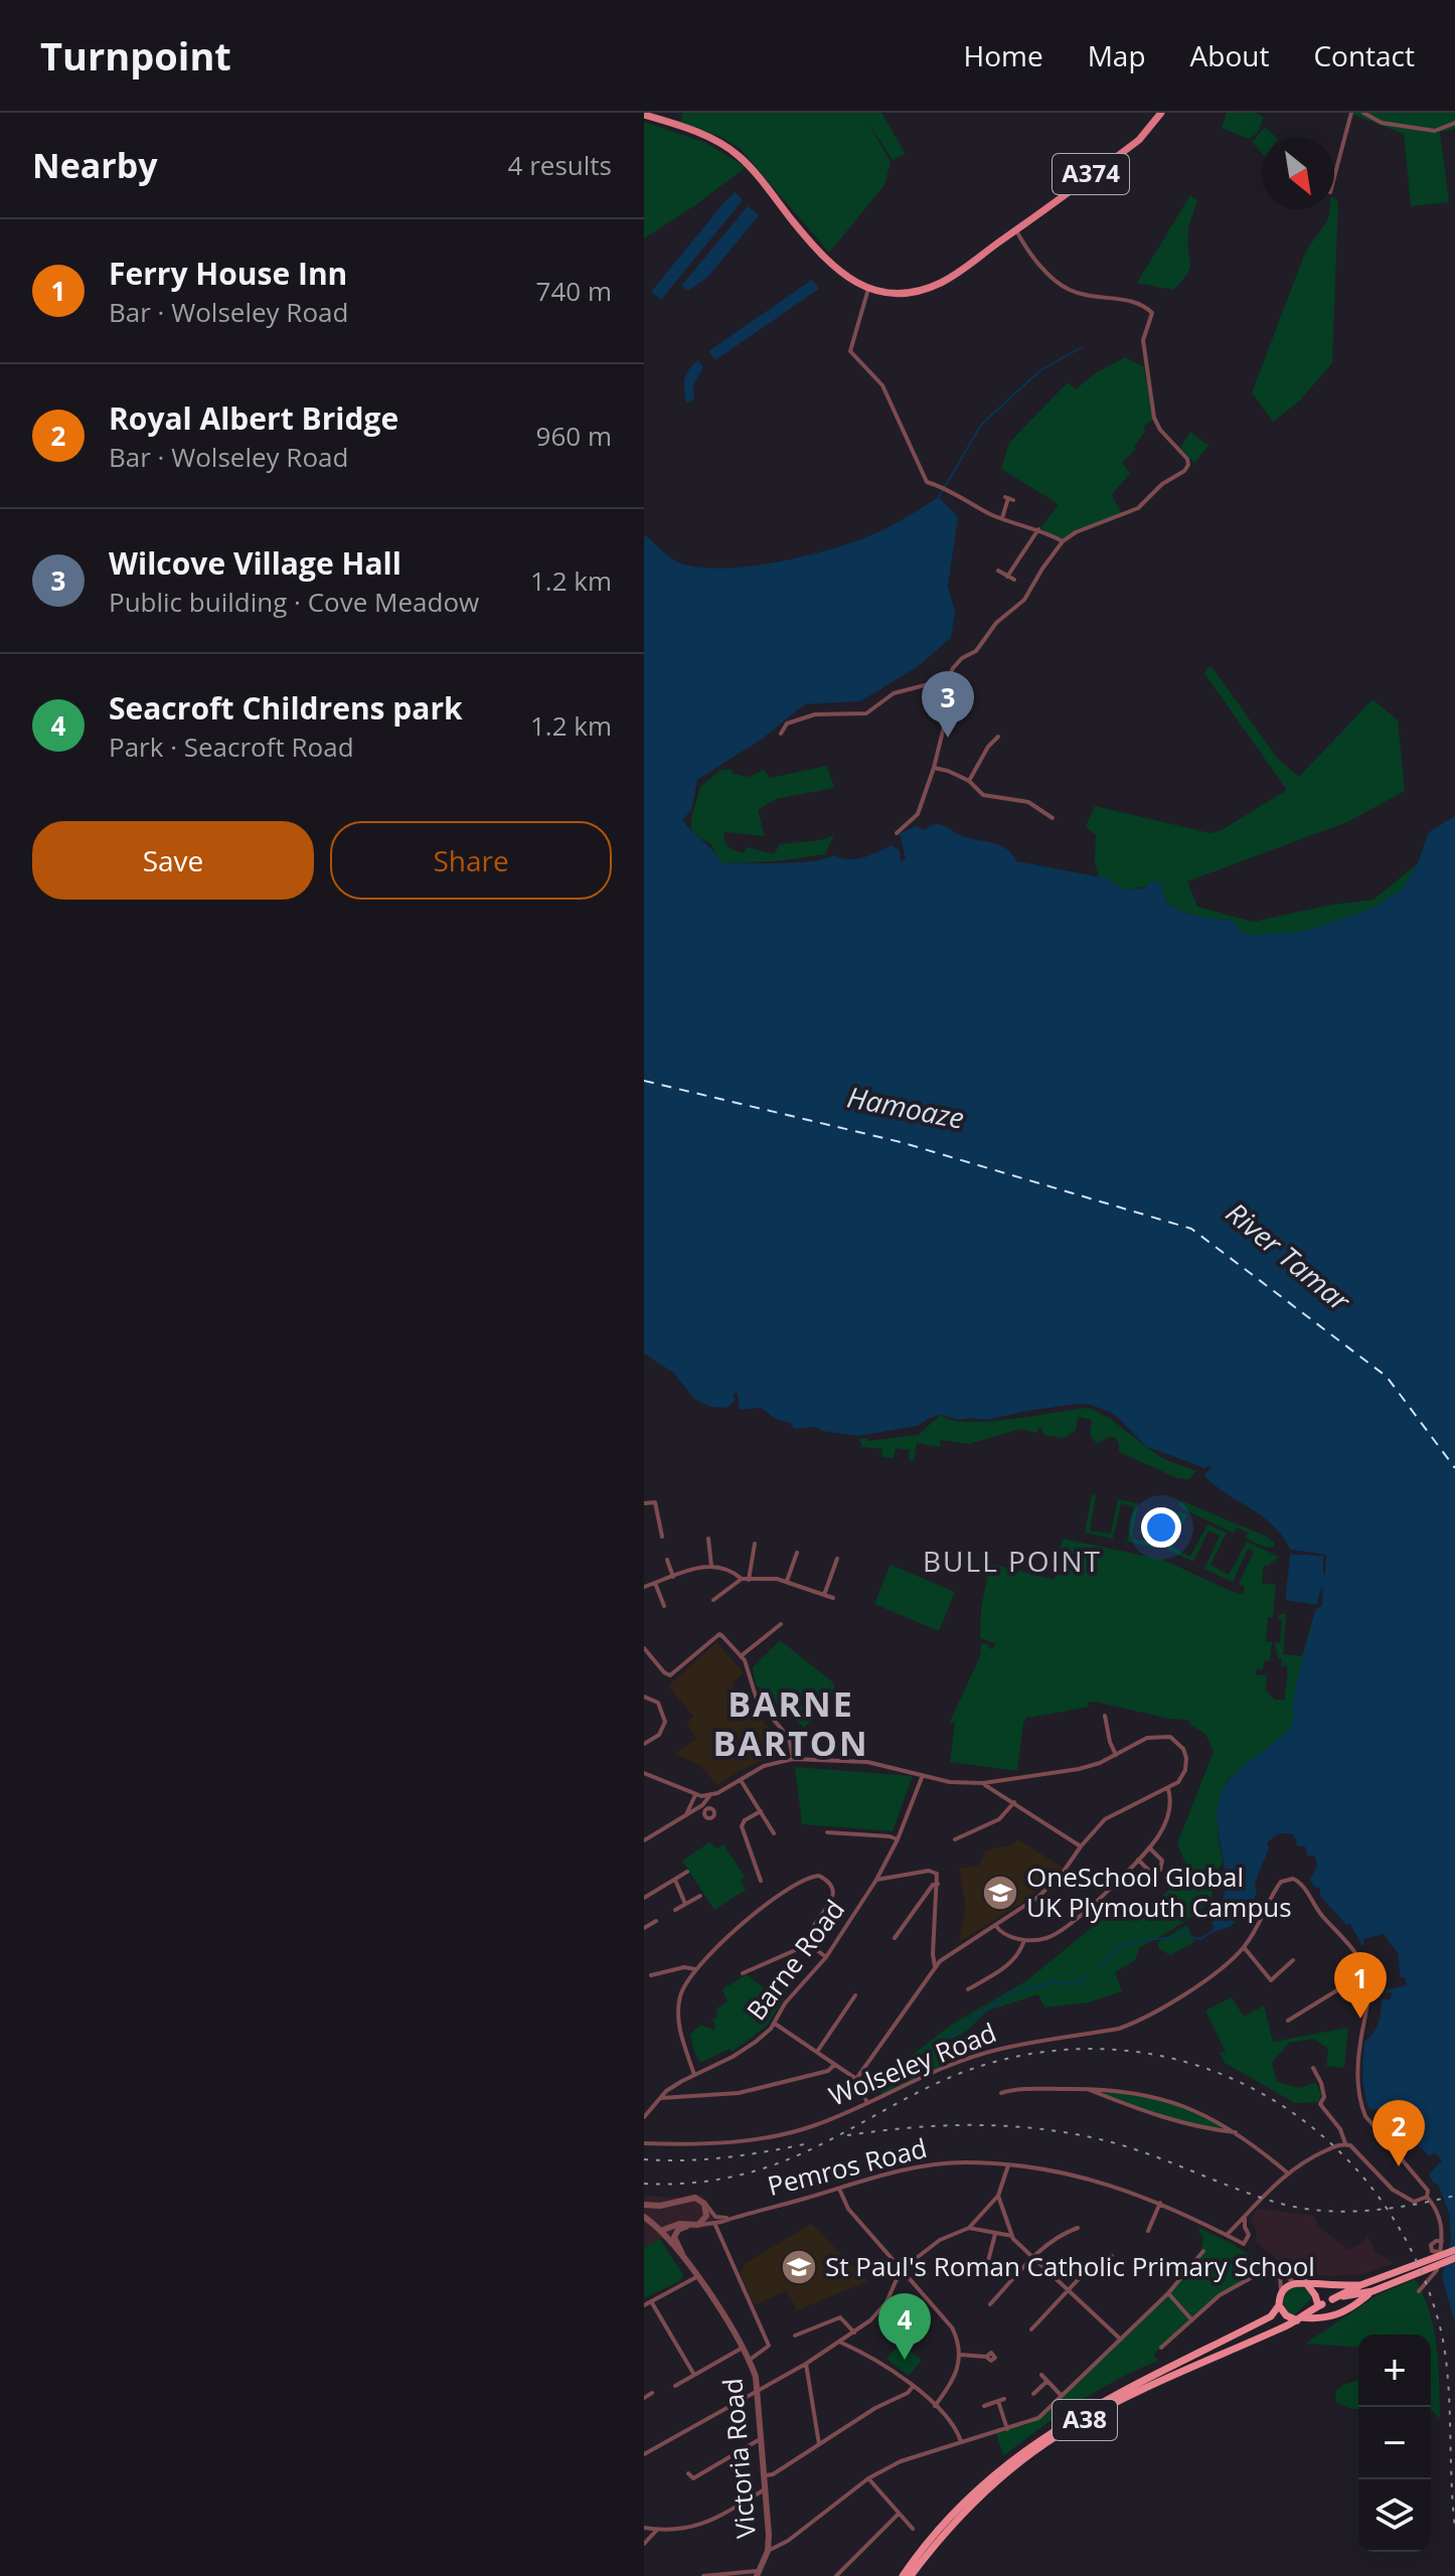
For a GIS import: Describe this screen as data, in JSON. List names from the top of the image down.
{
  "streets": {
    "highway": ["A38"],
    "main road": ["A374"],
    "street": [
      "Barne Road",
      "Wolseley Road",
      "Pemros Road",
      "Victoria Road"
    ]
  },
  "crossings": [
    ["Pemros Road", "Victoria Road"]
  ],
  "districts": ["BULL POINT", "BARNE BARTON"],
  "water": ["Hamoaze", "River Tamar"],
  "places": {
    "school or university": ["OneSchool Global UK Plymouth Campus", "St Paul's Roman Catholic Primary School"]
  },
  "north": "bottom right",
  "page": {
    "header": "Turnpoint",
    "nav": [
      "Home",
      "Map",
      "About",
      "Contact"
    ],
    "heading": ["Nearby", "4 results"],
    "list": [
      {
        "mark": "1",
        "name": "Ferry House Inn",
        "note": "Bar · Wolseley Road",
        "value": "740 m"
      },
      {
        "mark": "2",
        "name": "Royal Albert Bridge",
        "note": "Bar · Wolseley Road",
        "value": "960 m"
      },
      {
        "mark": "3",
        "name": "Wilcove Village Hall",
        "note": "Public building · Cove Meadow",
        "value": "1.2 km"
      },
      {
        "mark": "4",
        "name": "Seacroft Childrens park",
        "note": "Park · Seacroft Road",
        "value": "1.2 km"
      }
    ],
    "pins": [
      "3",
      "1",
      "2",
      "4"
    ],
    "buttons": ["Save", "Share"],
    "map_buttons": ["+", "−"]
  }
}
